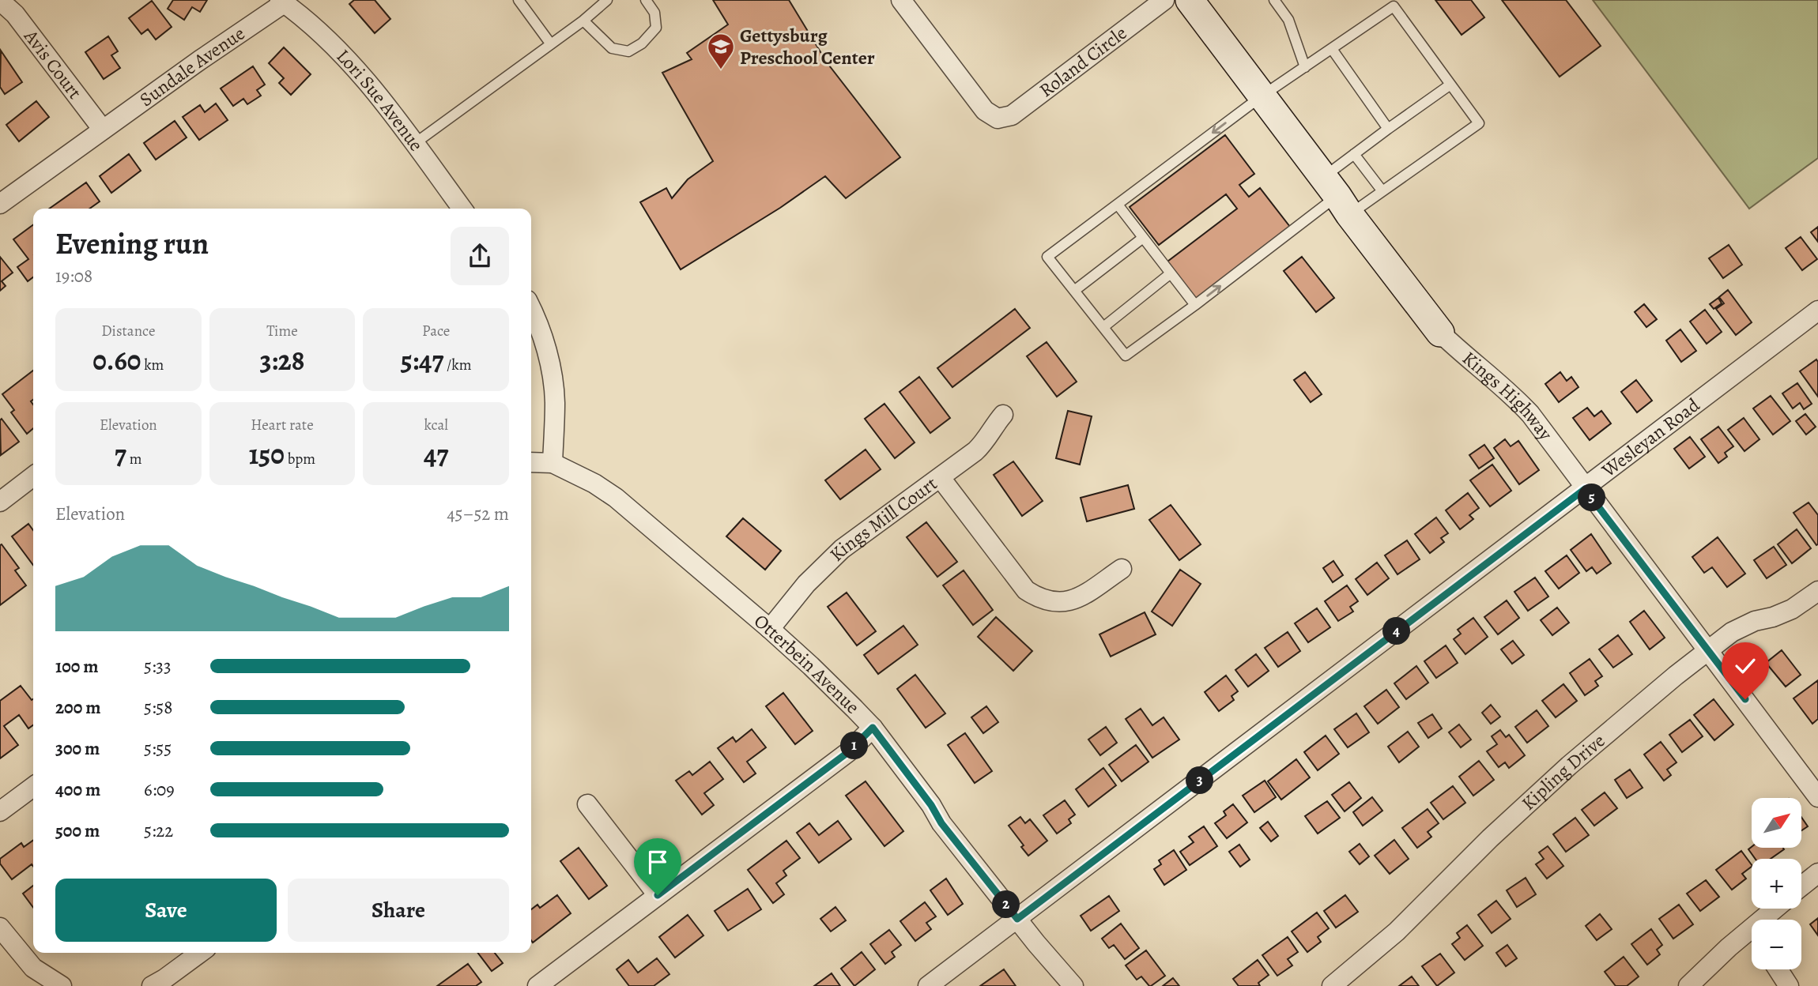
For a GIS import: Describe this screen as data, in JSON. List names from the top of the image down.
{
  "streets": {
    "street": [
      "Roland Circle",
      "Avis Court",
      "Sundale Avenue",
      "Lori Sue Avenue",
      "Kings Highway",
      "Wesleyan Road",
      "Kings Mill Court",
      "Otterbein Avenue",
      "Kipling Drive"
    ]
  },
  "crossings": [
    ["Avis Court", "Sundale Avenue"],
    ["Sundale Avenue", "Lori Sue Avenue"],
    ["Kings Highway", "Wesleyan Road"],
    ["Kings Highway", "Kipling Drive"],
    ["Wesleyan Road", "Otterbein Avenue"],
    ["Kings Mill Court", "Otterbein Avenue"]
  ],
  "places": {
    "school or university": ["Gettysburg Preschool Center"]
  },
  "north": "top right",
  "page": {
    "heading": ["Evening run", "19:08"],
    "stats": [
      ["Distance", "0.60 km"],
      ["Time", "3:28"],
      ["Pace", "5:47 /km"],
      ["Elevation", "7 m"],
      ["Heart rate", "150 bpm"],
      ["kcal", "47"]
    ],
    "pins": [
      "5",
      "4",
      "1",
      "3",
      "2"
    ],
    "chart": ["Elevation", "45–52 m"],
    "list": [
      {
        "name": "100 m",
        "note": "5:33"
      },
      {
        "name": "200 m",
        "note": "5:58"
      },
      {
        "name": "300 m",
        "note": "5:55"
      },
      {
        "name": "400 m",
        "note": "6:09"
      },
      {
        "name": "500 m",
        "note": "5:22"
      }
    ],
    "map_buttons": ["+", "−"],
    "buttons": ["Save", "Share"]
  }
}
